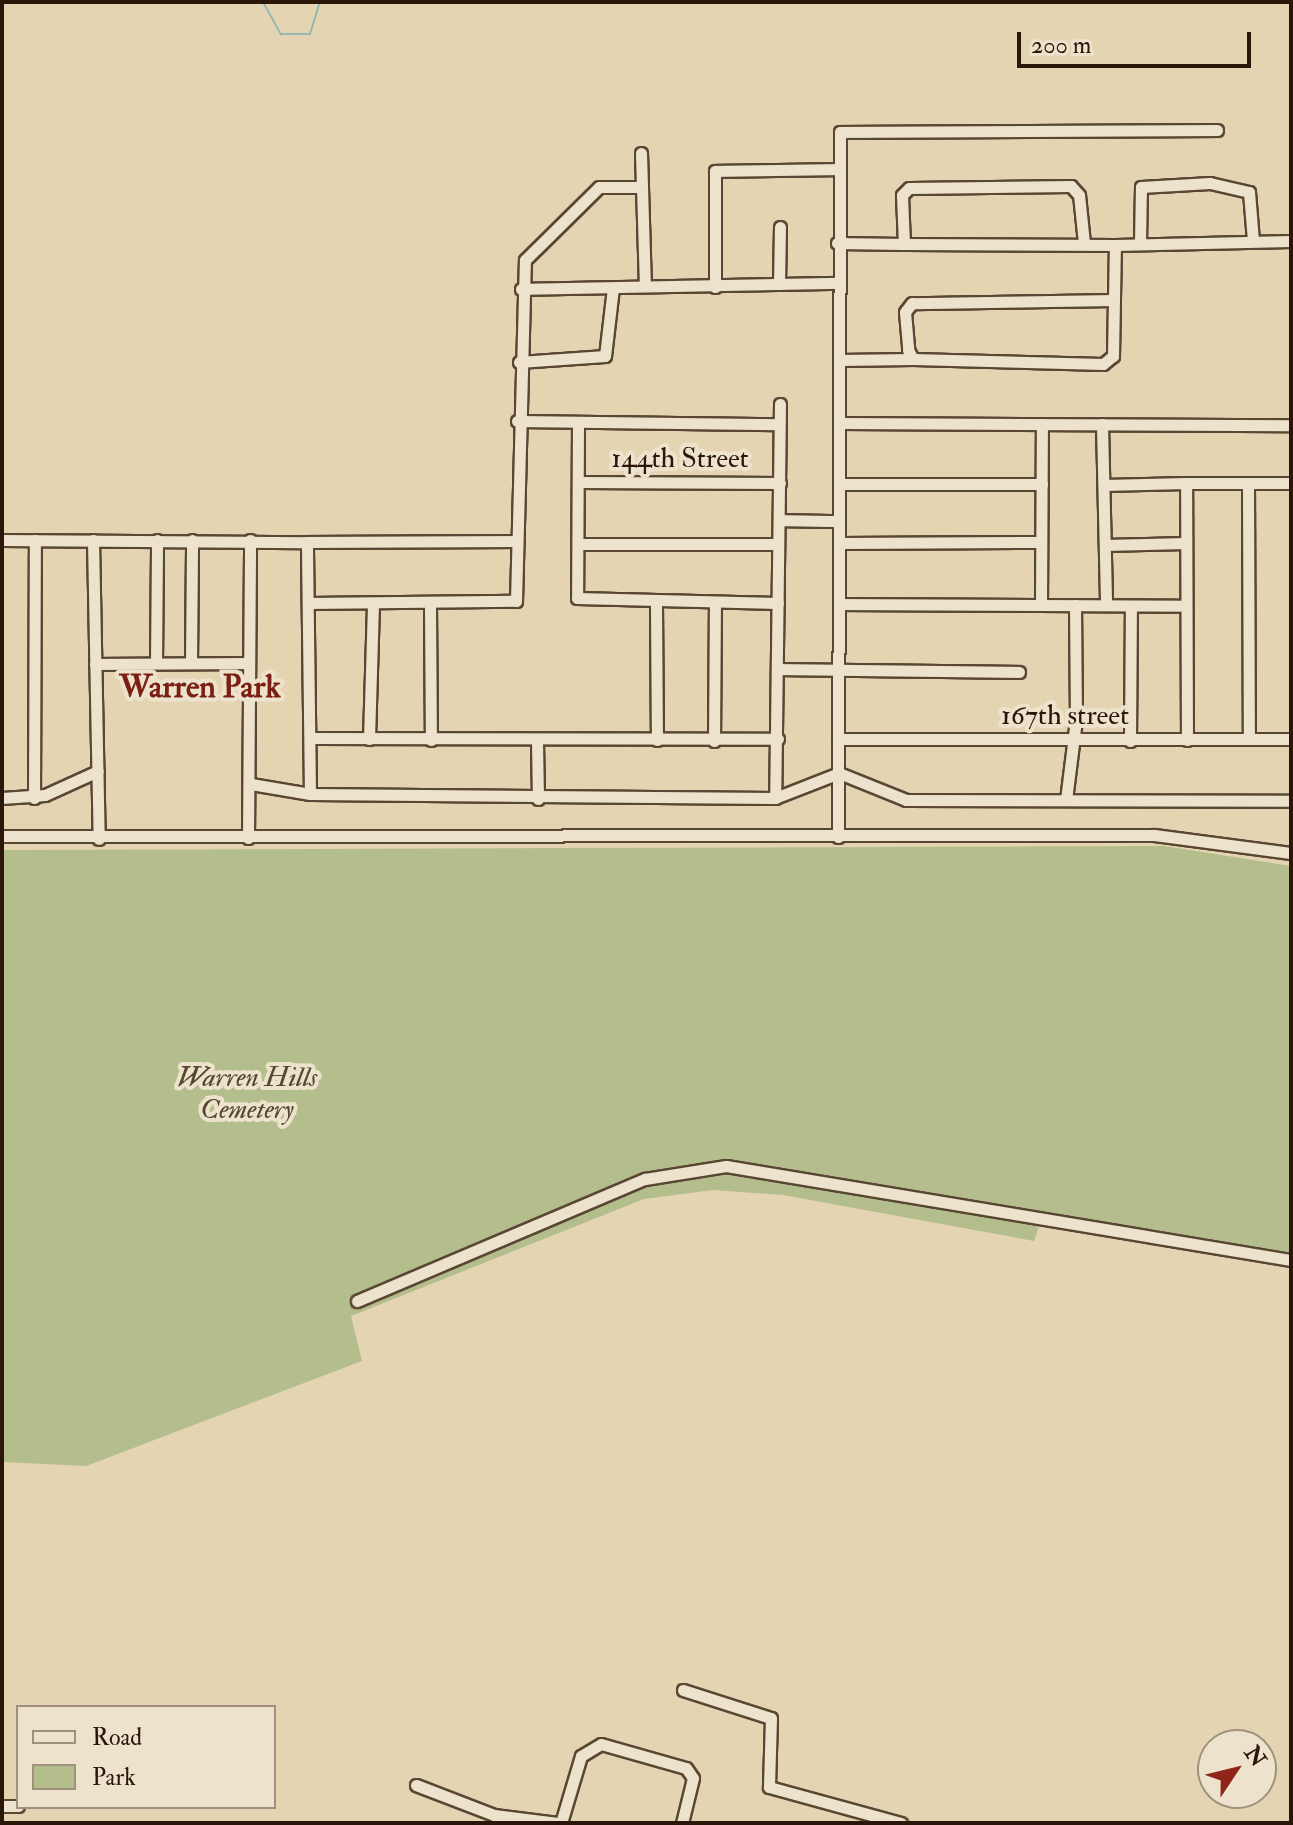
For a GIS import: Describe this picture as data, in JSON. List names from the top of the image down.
{
  "streets": {
    "street": ["144th Street", "167th street"]
  },
  "districts": ["Warren Park"],
  "parks": ["Warren Hills Cemetery"],
  "legend": ["Road", "Park"],
  "scale_bar": "200 m",
  "north": "top right"
}
